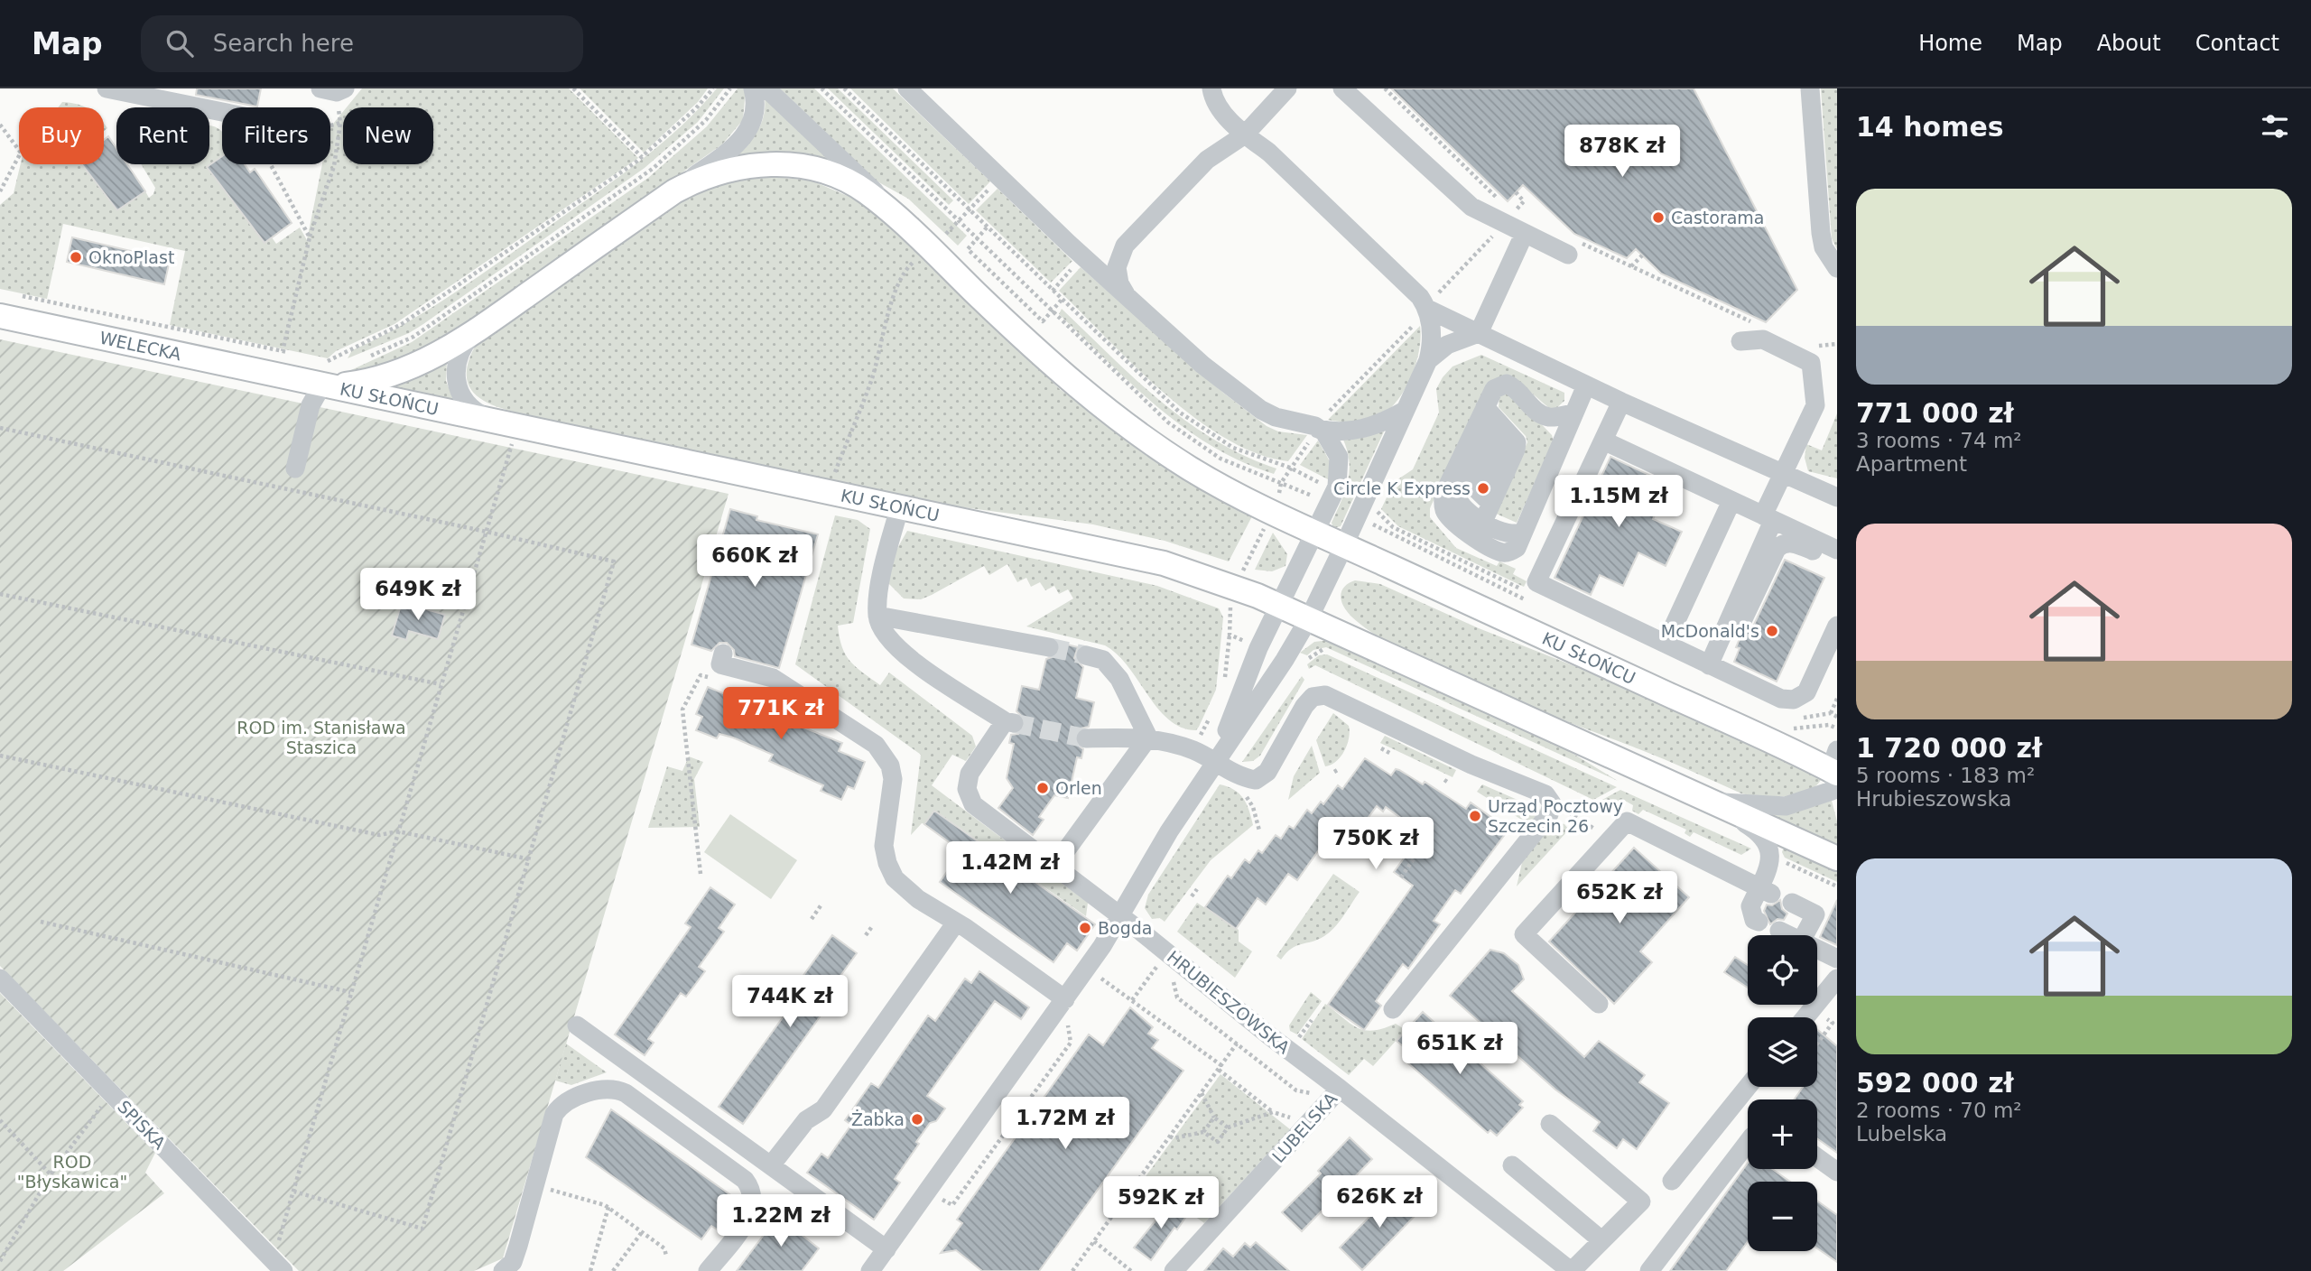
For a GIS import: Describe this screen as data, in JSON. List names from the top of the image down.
{
  "streets": {
    "main road": ["WELECKA", "KU SŁOŃCU"],
    "street": ["HRUBIESZOWSKA", "SPISKA", "LUBELSKA"]
  },
  "crossings": [
    ["WELECKA", "KU SŁOŃCU"],
    ["HRUBIESZOWSKA", "LUBELSKA"]
  ],
  "parks": ["ROD im. Stanisława Staszica", "ROD \"Błyskawica\""],
  "places": [
    "Castorama",
    "OknoPlast",
    "Circle K Express",
    "McDonald's",
    "Orlen",
    "Urząd Pocztowy Szczecin 26",
    "Bogda",
    "Żabka"
  ],
  "page": {
    "header": "Map",
    "search": "Search here",
    "nav": [
      "Home",
      "Map",
      "About",
      "Contact"
    ],
    "heading": "14 homes",
    "chip": [
      "Buy",
      "Rent",
      "Filters",
      "New"
    ],
    "price": [
      "878K zł",
      "1.15M zł",
      "660K zł",
      "649K zł",
      "771K zł",
      "750K zł",
      "1.42M zł",
      "652K zł",
      "744K zł",
      "651K zł",
      "1.72M zł",
      "626K zł",
      "592K zł",
      "1.22M zł"
    ],
    "list": [
      {
        "name": "771 000 zł",
        "note": "3 rooms · 74 m² · Apartment"
      },
      {
        "name": "1 720 000 zł",
        "note": "5 rooms · 183 m² · Hrubieszowska"
      },
      {
        "name": "592 000 zł",
        "note": "2 rooms · 70 m² · Lubelska"
      }
    ],
    "map_buttons": ["+", "−"]
  }
}
